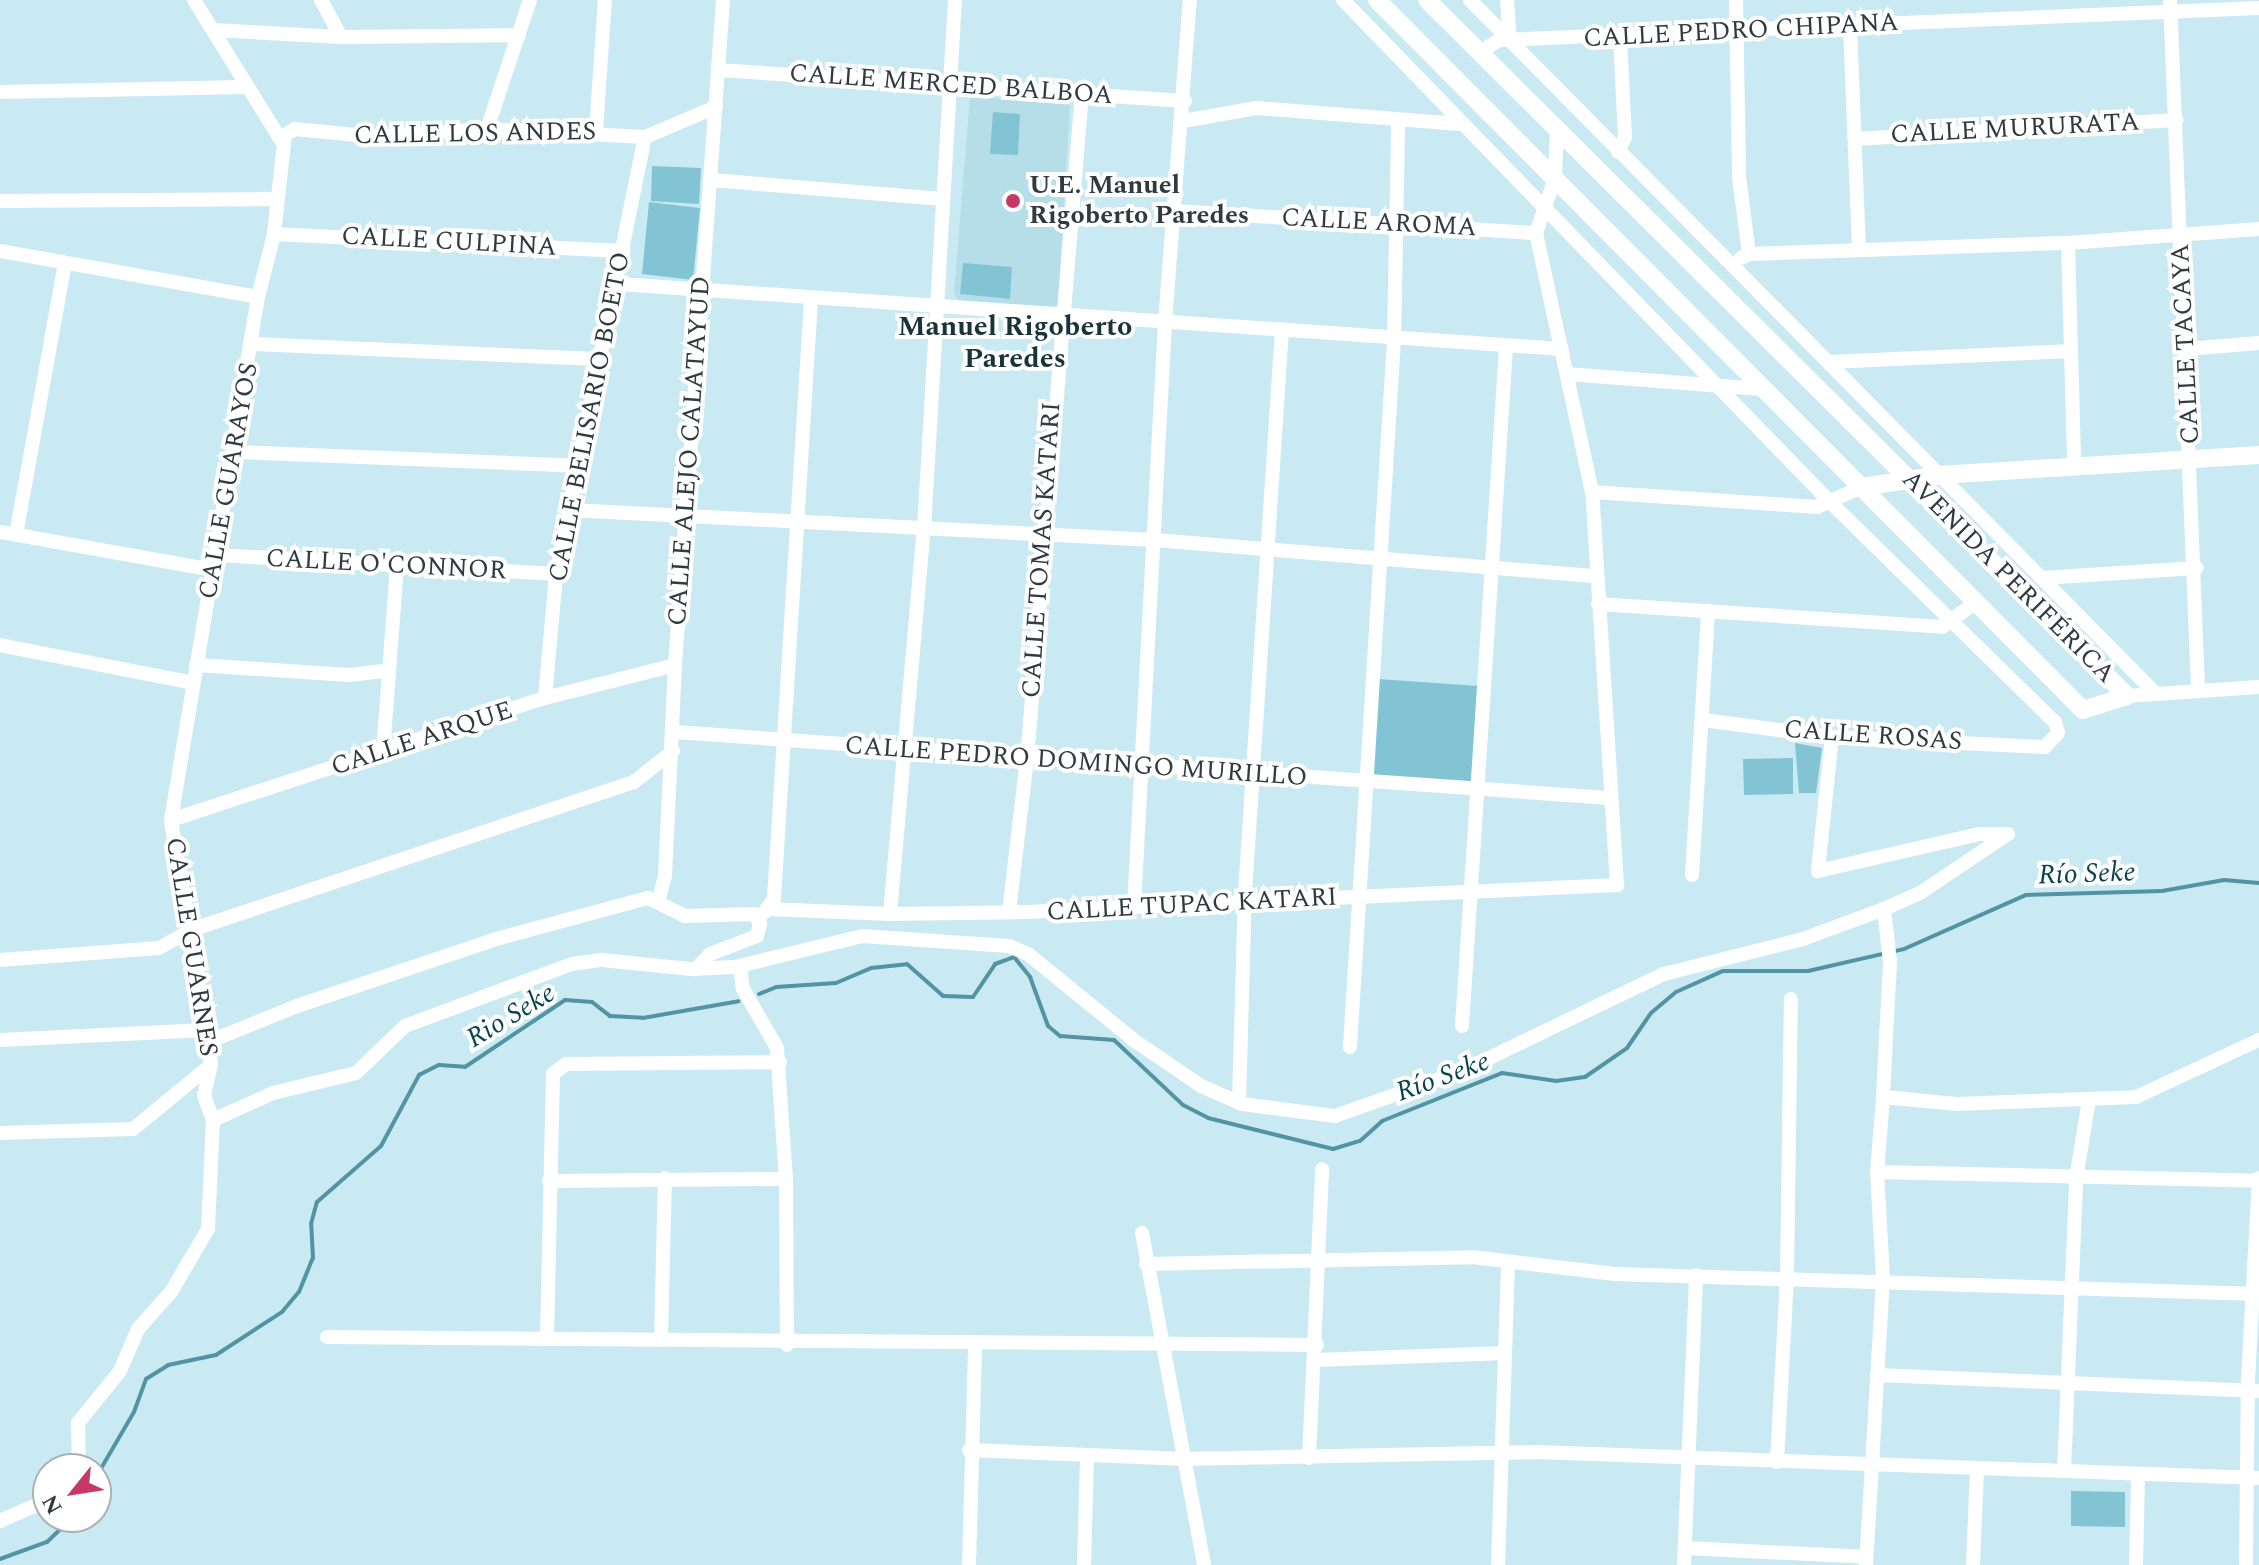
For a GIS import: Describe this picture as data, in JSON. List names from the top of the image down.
{
  "streets": {
    "street": [
      "CALLE PEDRO CHIPANA",
      "CALLE MERCED BALBOA",
      "CALLE MURURATA",
      "CALLE LOS ANDES",
      "CALLE AROMA",
      "CALLE CULPINA",
      "CALLE TACAYA",
      "CALLE BELISARIO BOETO",
      "CALLE ALEJO CALATAYUD",
      "CALLE GUARAYOS",
      "CALLE TOMAS KATARI",
      "CALLE O'CONNOR",
      "AVENIDA PERIFÉRICA",
      "CALLE ROSAS",
      "CALLE ARQUE",
      "CALLE PEDRO DOMINGO MURILLO",
      "CALLE TUPAC KATARI",
      "CALLE GUARNES"
    ]
  },
  "crossings": [
    ["CALLE PEDRO CHIPANA", "CALLE TACAYA"],
    ["CALLE MERCED BALBOA", "CALLE ALEJO CALATAYUD"],
    ["CALLE MERCED BALBOA", "CALLE TOMAS KATARI"],
    ["CALLE MURURATA", "CALLE TACAYA"],
    ["CALLE LOS ANDES", "CALLE BELISARIO BOETO"],
    ["CALLE LOS ANDES", "CALLE ALEJO CALATAYUD"],
    ["CALLE LOS ANDES", "CALLE GUARAYOS"],
    ["CALLE CULPINA", "CALLE BELISARIO BOETO"],
    ["CALLE CULPINA", "CALLE GUARAYOS"],
    ["CALLE BELISARIO BOETO", "CALLE O'CONNOR"],
    ["CALLE BELISARIO BOETO", "CALLE ARQUE"],
    ["CALLE ALEJO CALATAYUD", "CALLE ARQUE"],
    ["CALLE ALEJO CALATAYUD", "CALLE PEDRO DOMINGO MURILLO"],
    ["CALLE ALEJO CALATAYUD", "CALLE TUPAC KATARI"],
    ["CALLE GUARAYOS", "CALLE O'CONNOR"],
    ["CALLE GUARAYOS", "CALLE ARQUE"],
    ["CALLE GUARAYOS", "CALLE GUARNES"],
    ["CALLE TOMAS KATARI", "CALLE PEDRO DOMINGO MURILLO"],
    ["CALLE TOMAS KATARI", "CALLE TUPAC KATARI"],
    ["CALLE ARQUE", "CALLE GUARNES"],
    ["CALLE PEDRO DOMINGO MURILLO", "CALLE TUPAC KATARI"]
  ],
  "districts": ["Manuel Rigoberto Paredes"],
  "water": ["Río Seke", "Rio Seke"],
  "places": ["U.E. Manuel Rigoberto Paredes"],
  "north": "bottom left"
}
